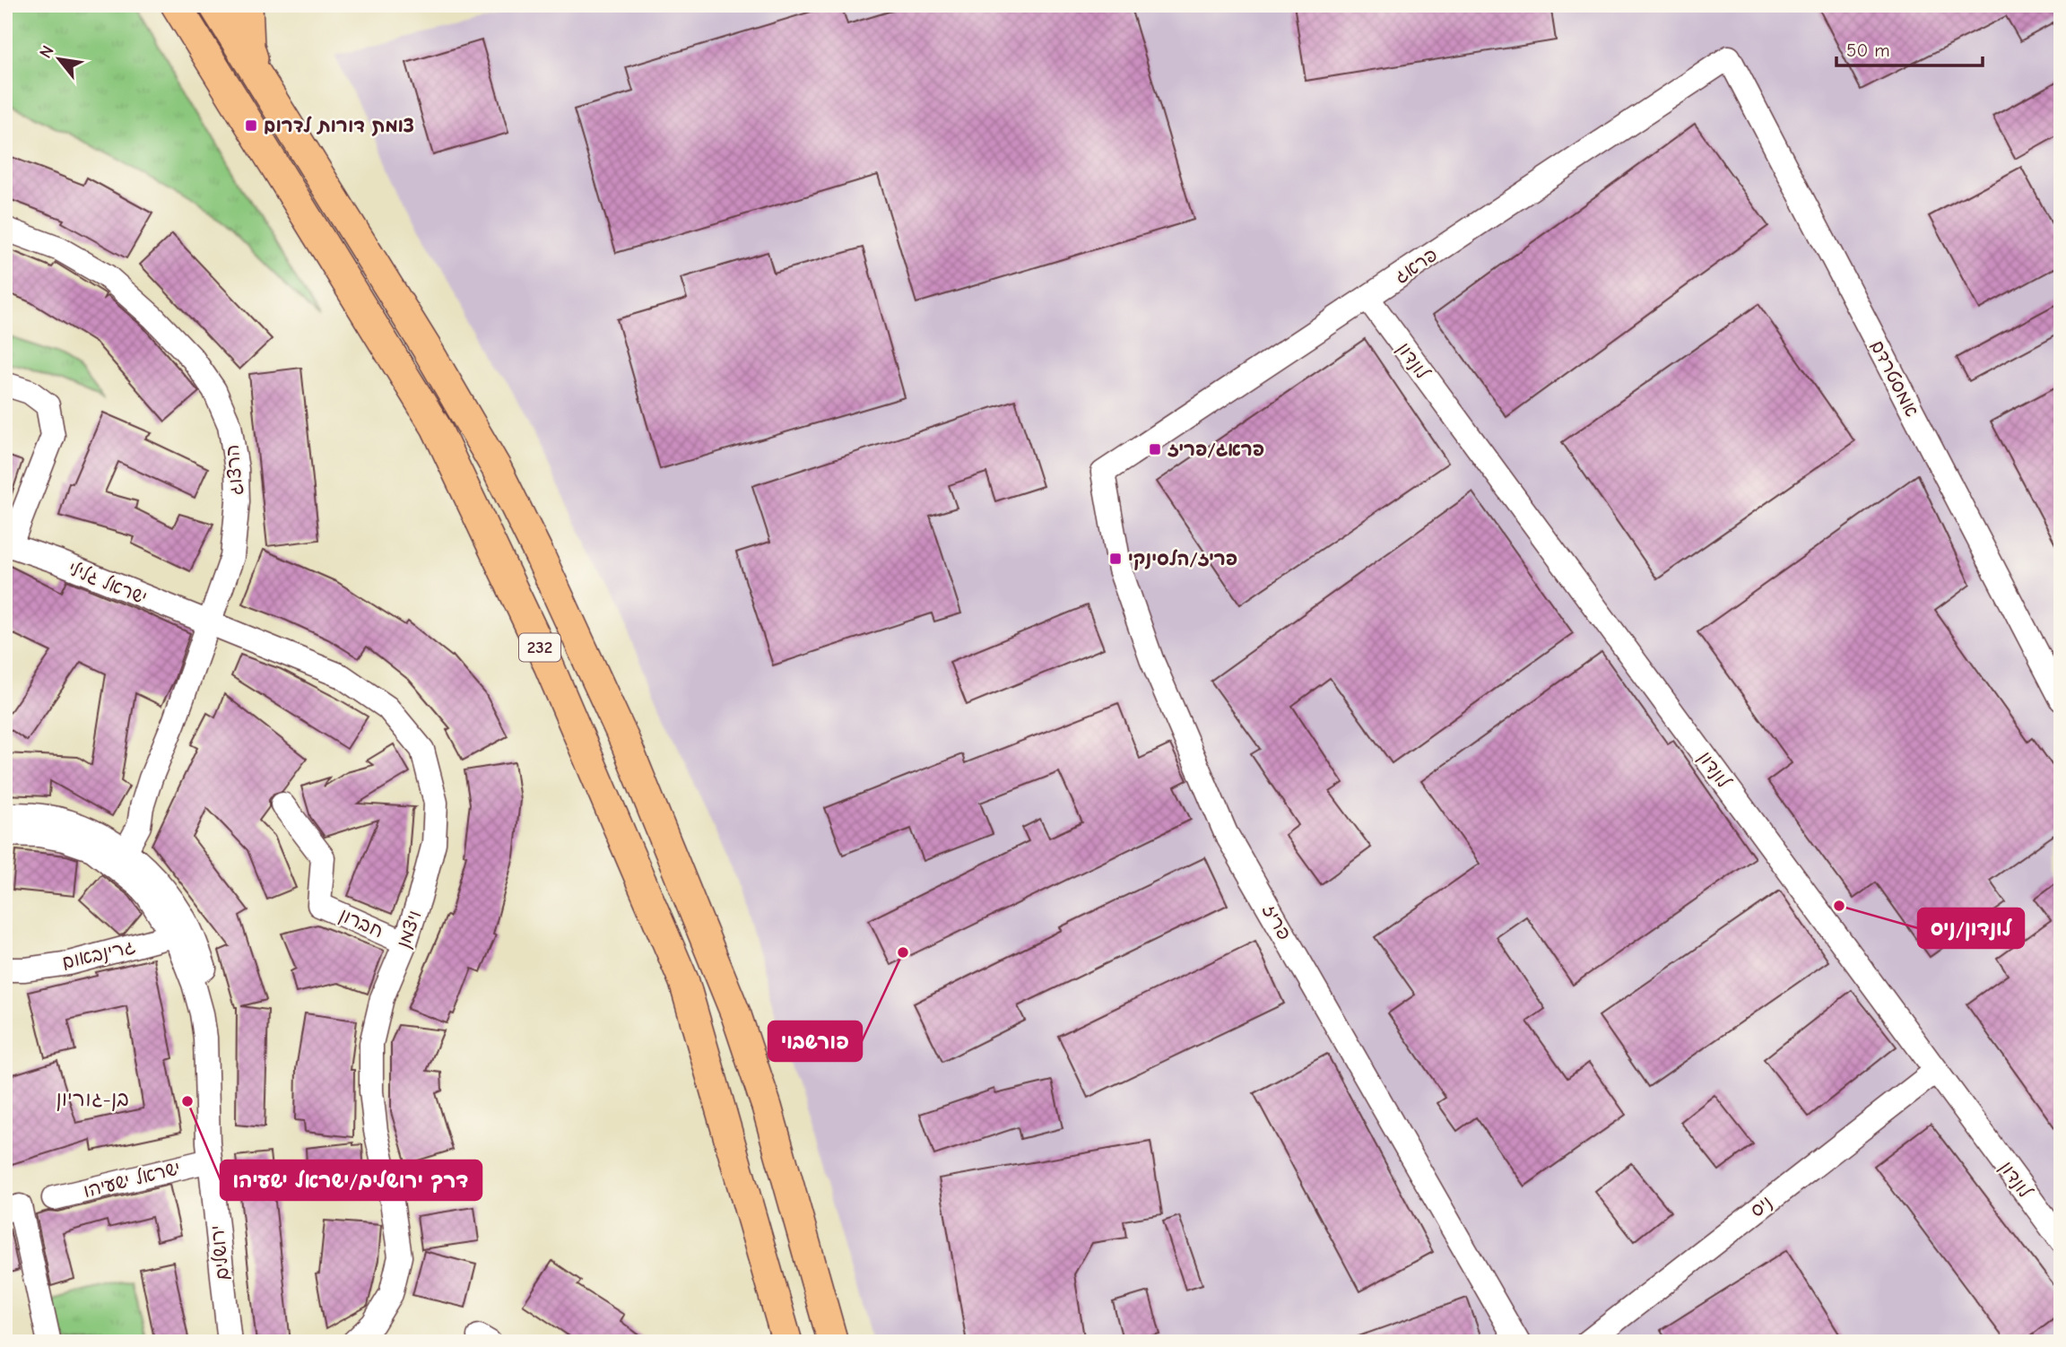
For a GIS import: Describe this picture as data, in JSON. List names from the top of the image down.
{
  "streets": {
    "main road": ["232"],
    "street": [
      "פראג",
      "לונדון",
      "אמסטרדם",
      "הרצוג",
      "ישראל גלילי",
      "פריז",
      "חברון",
      "ויצמן",
      "גרינבאום",
      "ישראל ישעיהו",
      "ניס",
      "ירושלים"
    ]
  },
  "crossings": [
    ["פראג", "לונדון"],
    ["פראג", "אמסטרדם"],
    ["פראג", "פריז"],
    ["לונדון", "ניס"],
    ["הרצוג", "ישראל גלילי"],
    ["הרצוג", "ויצמן"],
    ["הרצוג", "ירושלים"],
    ["ישראל גלילי", "ויצמן"],
    ["חברון", "ויצמן"],
    ["גרינבאום", "ירושלים"],
    ["ישראל ישעיהו", "ירושלים"]
  ],
  "districts": ["בן-גוריון"],
  "places": {
    "transit": ["צומת דורות לדרום", "פראג/פריז", "פריז/הלסינקי"],
    "other": ["לונדון/ניס", "פורשבוי", "דרך ירושלים/ישראל ישעיהו"]
  },
  "scale_bar": "50 m",
  "north": "top left"
}
